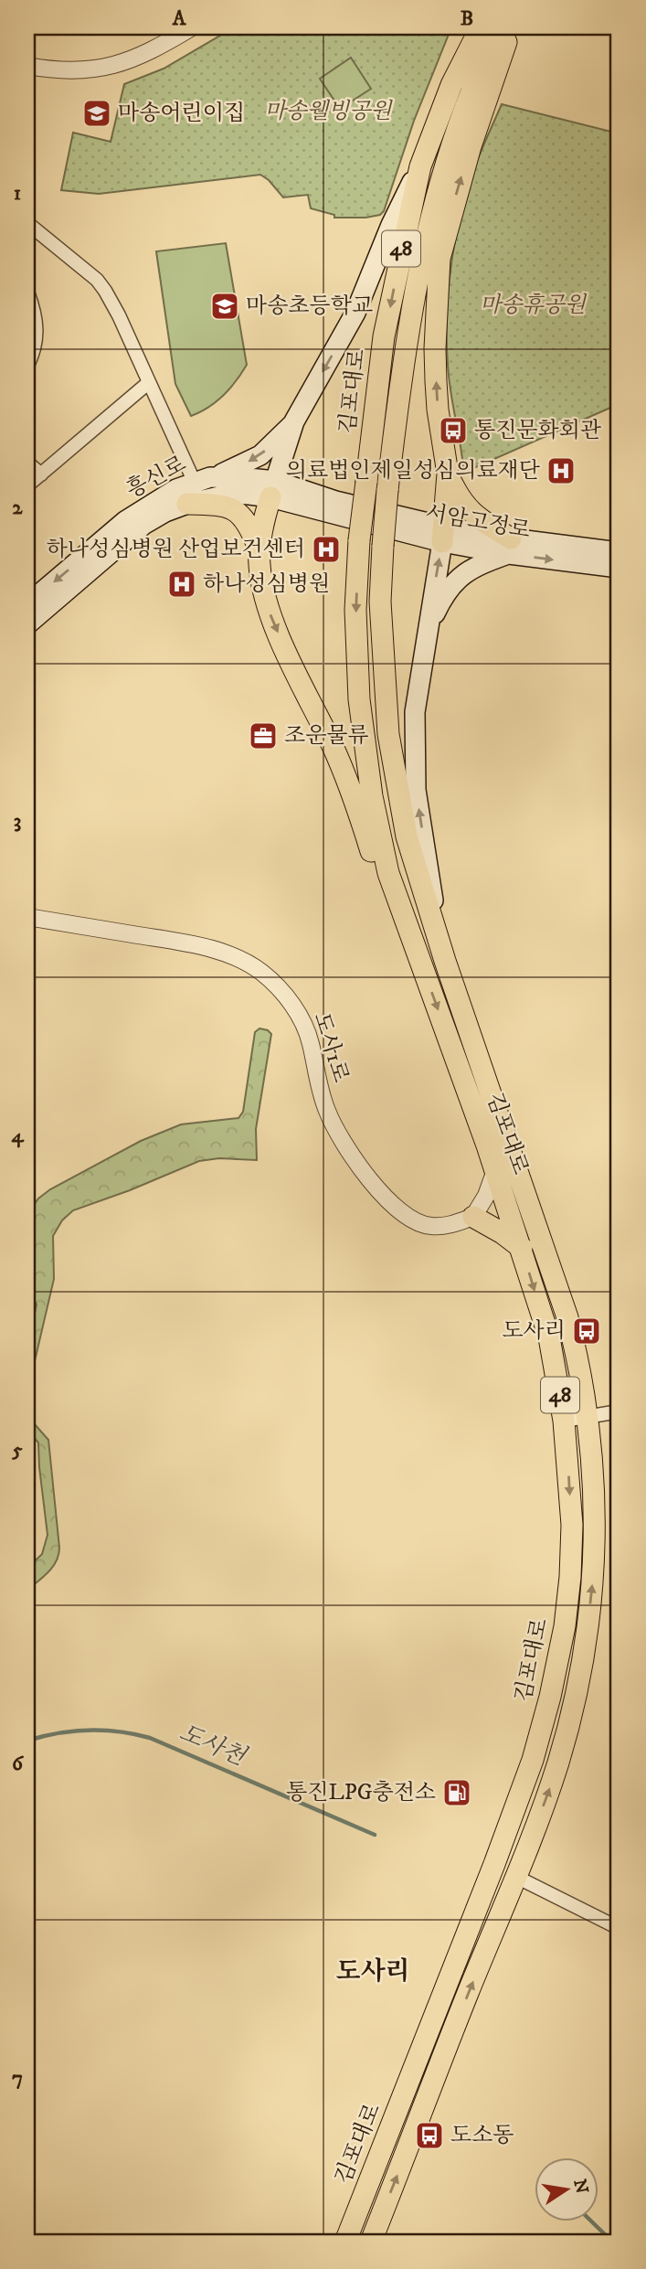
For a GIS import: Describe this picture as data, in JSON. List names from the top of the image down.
{
  "streets": {
    "main road": [
      "48",
      "김포대로",
      "흥신로",
      "서암고정로"
    ],
    "street": ["도사1로"]
  },
  "crossings": [
    ["흥신로", "서암고정로"]
  ],
  "districts": ["도사리"],
  "water": ["도사천"],
  "parks": ["마송웰빙공원", "마송휴공원"],
  "places": {
    "school or university": ["마송어린이집", "마송초등학교"],
    "bus stop": ["통진문화회관", "도사리", "도소동"],
    "hospital": ["의료법인제일성심의료재단", "하나성심병원 산업보건센터", "하나성심병원"],
    "office": ["조운물류"],
    "fuel station": ["통진LPG충전소"]
  },
  "north": "right",
  "grid": {
    "columns": ["A", "B"],
    "rows": [
      "1",
      "2",
      "3",
      "4",
      "5",
      "6",
      "7"
    ]
  }
}
